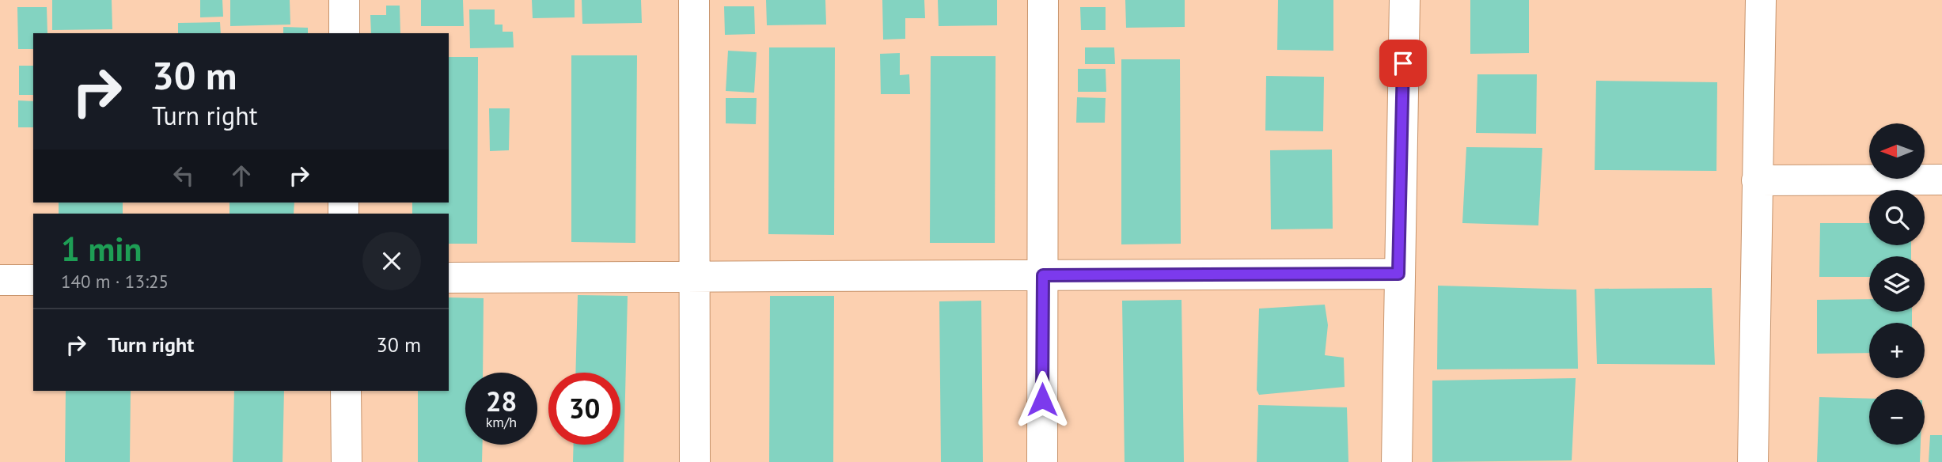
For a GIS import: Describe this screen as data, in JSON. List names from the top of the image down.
{
  "north": "left",
  "page": {
    "turn": ["30 m", "Turn right"],
    "map_buttons": ["+", "−"],
    "heading": ["1 min", "140 m · 13:25"],
    "list": [
      {
        "name": "Turn right",
        "value": "30 m"
      }
    ],
    "speed": "28 km/h",
    "limit": "30"
  }
}
